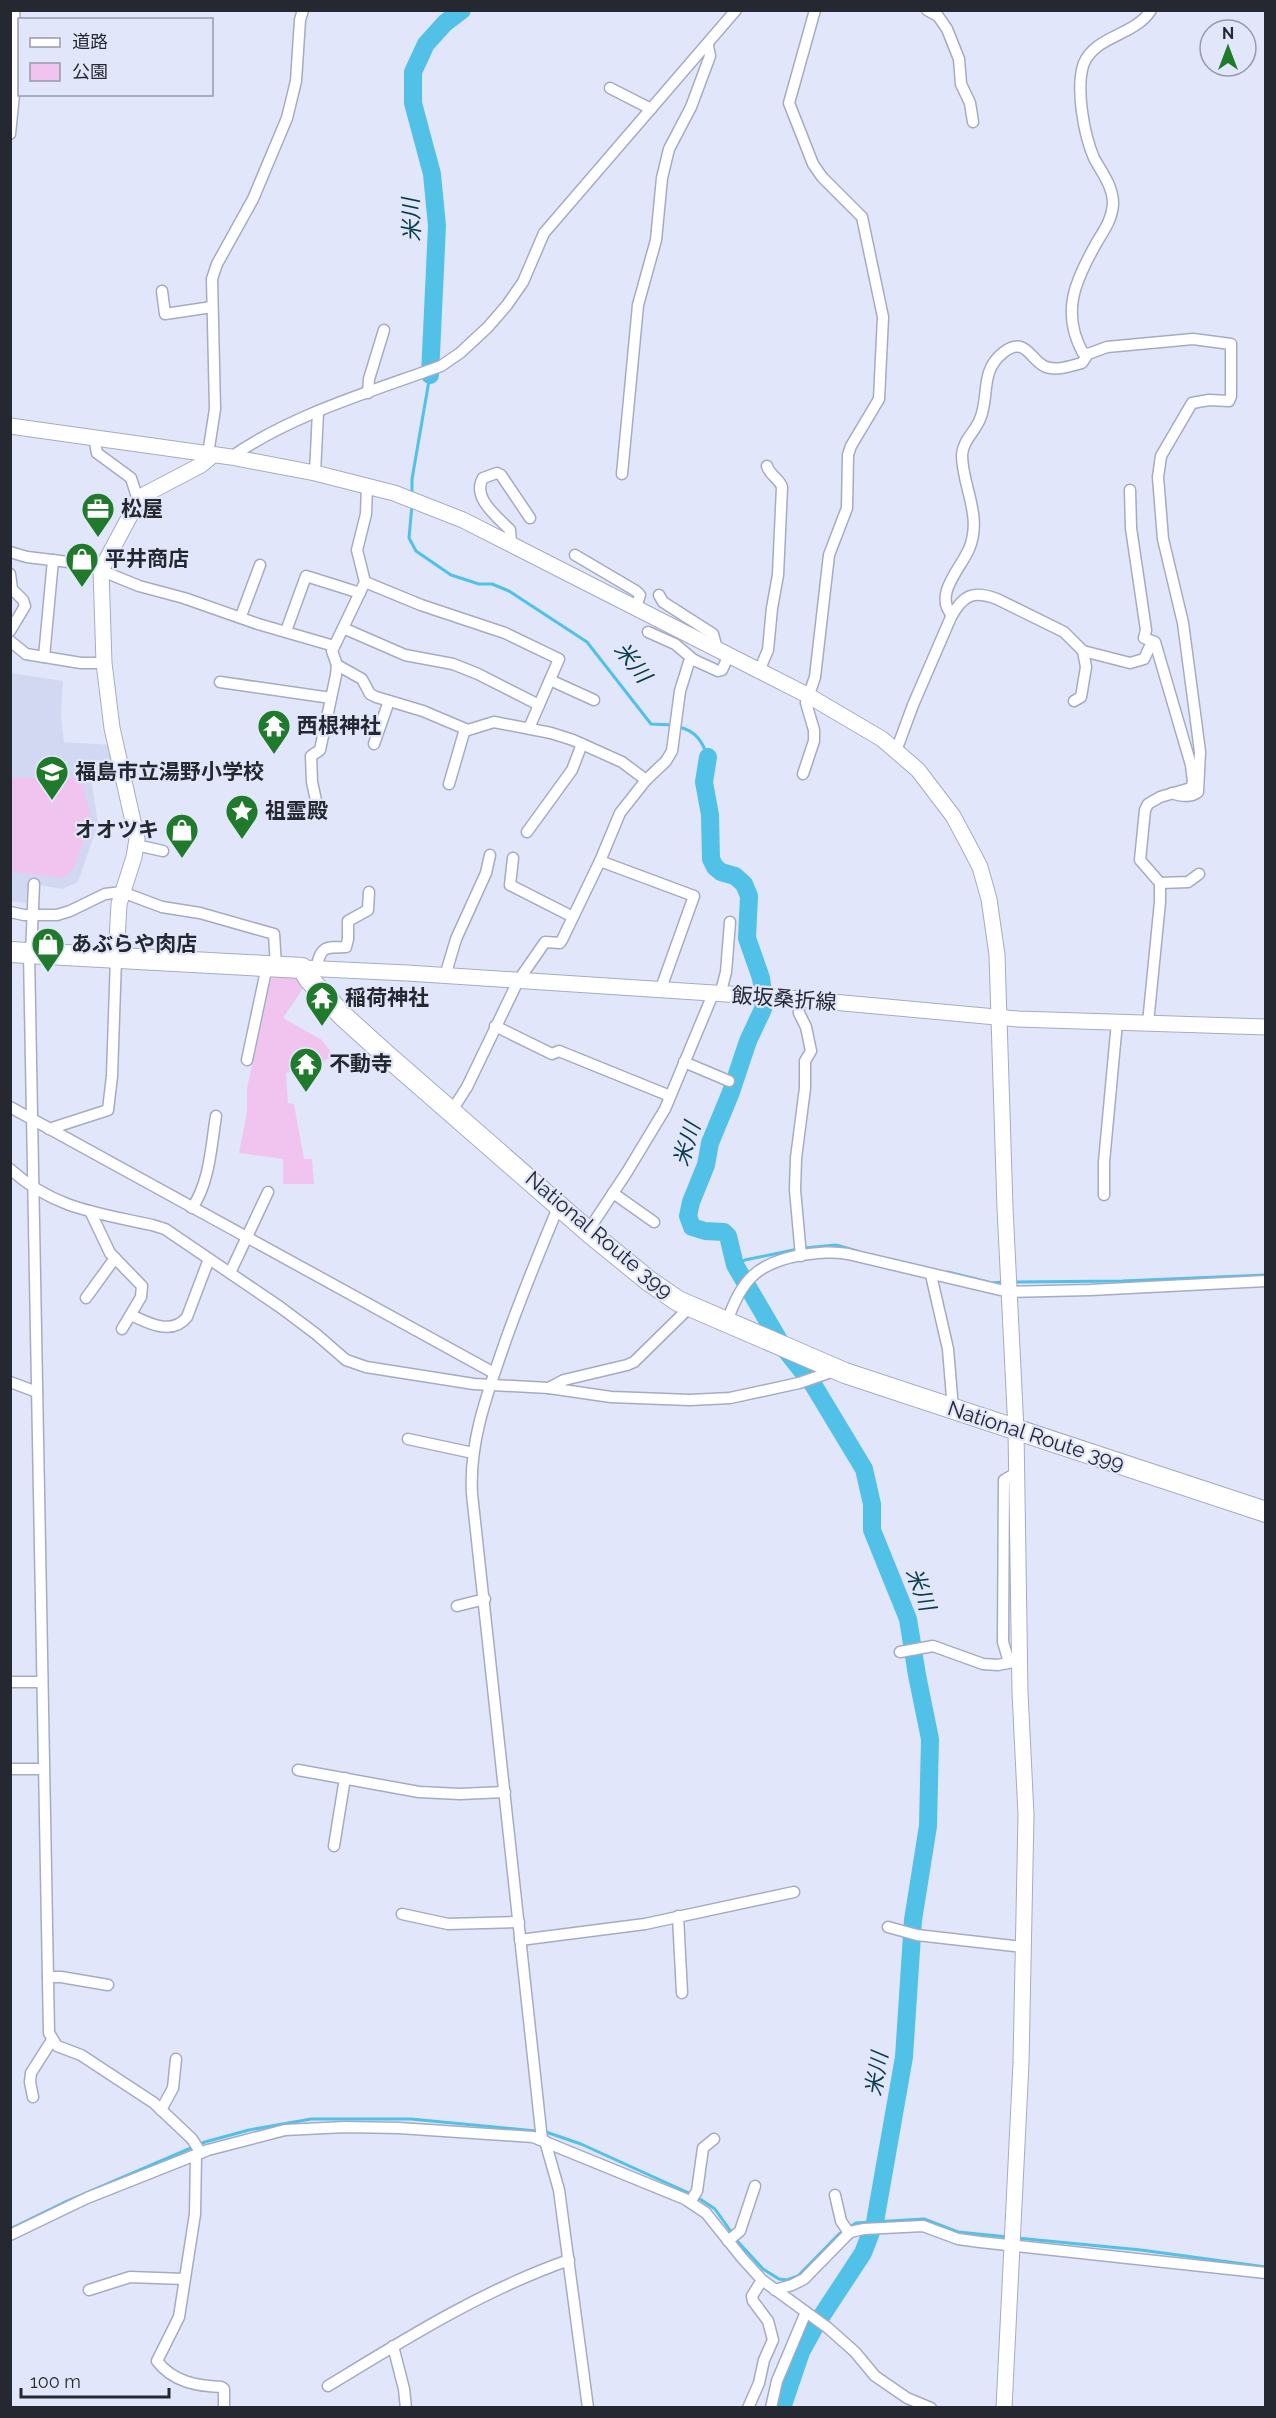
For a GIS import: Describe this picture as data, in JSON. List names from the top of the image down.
{
  "streets": {
    "highway": ["National Route 399"],
    "street": ["飯坂桑折線"]
  },
  "crossings": [
    ["飯坂桑折線", "National Route 399"]
  ],
  "water": ["米川"],
  "places": {
    "office": ["松屋"],
    "shop": ["平井商店", "オオツキ", "あぶらや肉店"],
    "temple": ["西根神社", "稲荷神社", "不動寺"],
    "school or university": ["福島市立湯野小学校"],
    "place": ["祖霊殿"]
  },
  "legend": ["道路", "公園"],
  "scale_bar": "100 m",
  "north": "top"
}
